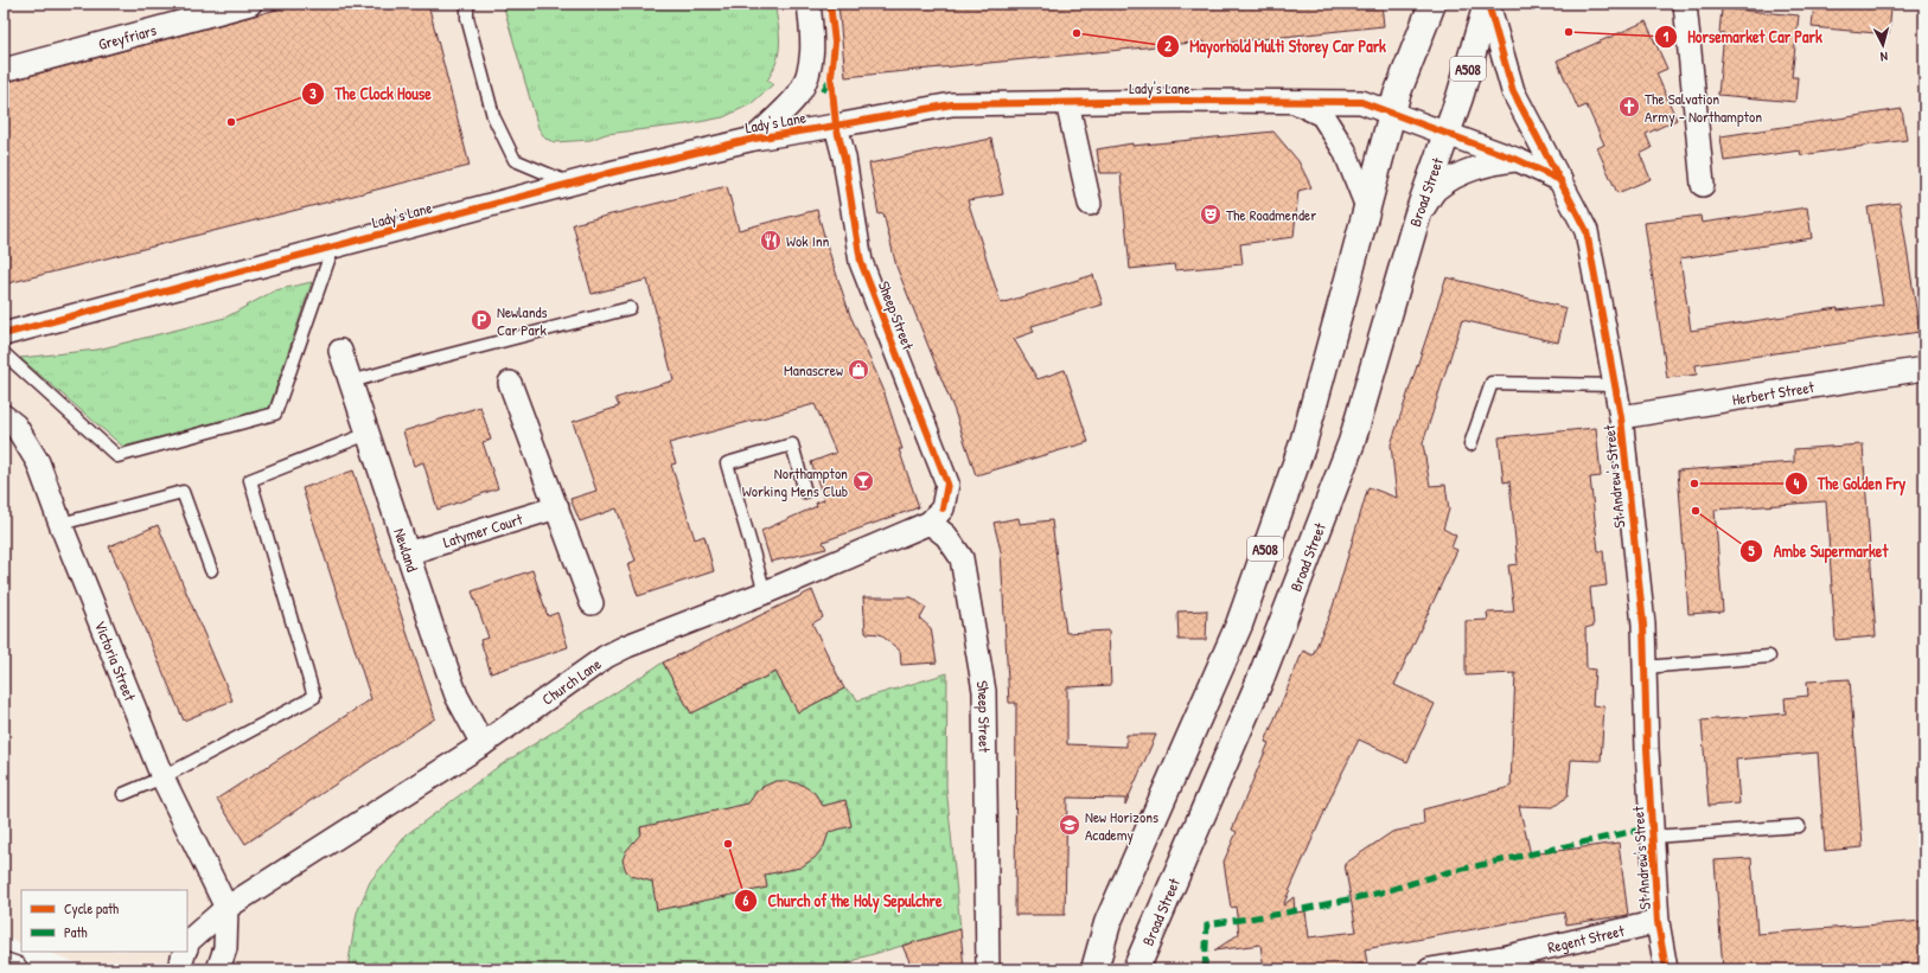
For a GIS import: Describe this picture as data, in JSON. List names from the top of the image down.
{
  "streets": {
    "main road": ["A508", "Broad Street"],
    "street": [
      "Greyfriars",
      "Lady's Lane",
      "Sheep Street",
      "Herbert Street",
      "St Andrew's Street",
      "Latymer Court",
      "Newland",
      "Victoria Street",
      "Church Lane",
      "Regent Street"
    ]
  },
  "crossings": [
    ["A508", "Lady's Lane"],
    ["A508", "Broad Street"],
    ["A508", "St Andrew's Street"],
    ["Lady's Lane", "Broad Street"],
    ["Lady's Lane", "Sheep Street"],
    ["Lady's Lane", "St Andrew's Street"],
    ["Sheep Street", "Church Lane"],
    ["Herbert Street", "St Andrew's Street"],
    ["St Andrew's Street", "Regent Street"],
    ["Latymer Court", "Newland"],
    ["Newland", "Church Lane"],
    ["Victoria Street", "Church Lane"]
  ],
  "places": {
    "other": [
      "Horsemarket Car Park",
      "Mayorhold Multi Storey Car Park",
      "The Clock House",
      "The Golden Fry",
      "Ambe Supermarket",
      "Church of the Holy Sepulchre"
    ],
    "church": ["The Salvation Army - Northampton"],
    "theatre": ["The Roadmender"],
    "restaurant": ["Wok Inn"],
    "parking": ["Newlands Car Park"],
    "shop": ["Manascrew"],
    "bar": ["Northampton Working Mens Club"],
    "school or university": ["New Horizons Academy"]
  },
  "legend": ["Cycle path", "Path"],
  "north": "bottom"
}
